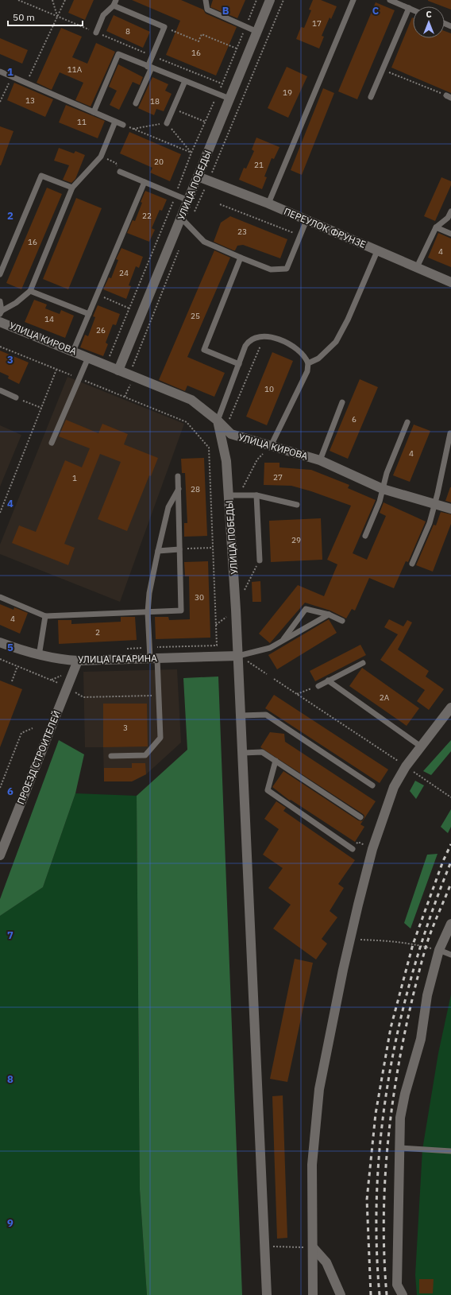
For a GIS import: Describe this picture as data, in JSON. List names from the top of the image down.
{
  "streets": {
    "street": [
      "УЛИЦА ПОБЕДЫ",
      "ПЕРЕУЛОК ФРУНЗЕ",
      "УЛИЦА КИРОВА",
      "УЛИЦА ГАГАРИНА",
      "ПРОЕЗД СТРОИТЕЛЕЙ"
    ]
  },
  "crossings": [
    ["УЛИЦА ПОБЕДЫ", "ПЕРЕУЛОК ФРУНЗЕ"],
    ["УЛИЦА ПОБЕДЫ", "УЛИЦА КИРОВА"],
    ["УЛИЦА ПОБЕДЫ", "УЛИЦА ГАГАРИНА"],
    ["УЛИЦА ГАГАРИНА", "ПРОЕЗД СТРОИТЕЛЕЙ"]
  ],
  "house_numbers": [
    "17",
    "8",
    "16",
    "11А",
    "19",
    "13",
    "18",
    "11",
    "20",
    "21",
    "22",
    "23",
    "16",
    "4",
    "24",
    "25",
    "14",
    "26",
    "10",
    "6",
    "4",
    "27",
    "1",
    "28",
    "29",
    "30",
    "4",
    "2",
    "2А",
    "3"
  ],
  "scale_bar": "50 m",
  "north": "top",
  "grid": {
    "columns": ["B", "C"],
    "rows": [
      "1",
      "2",
      "3",
      "4",
      "5",
      "6",
      "7",
      "8",
      "9"
    ]
  }
}
